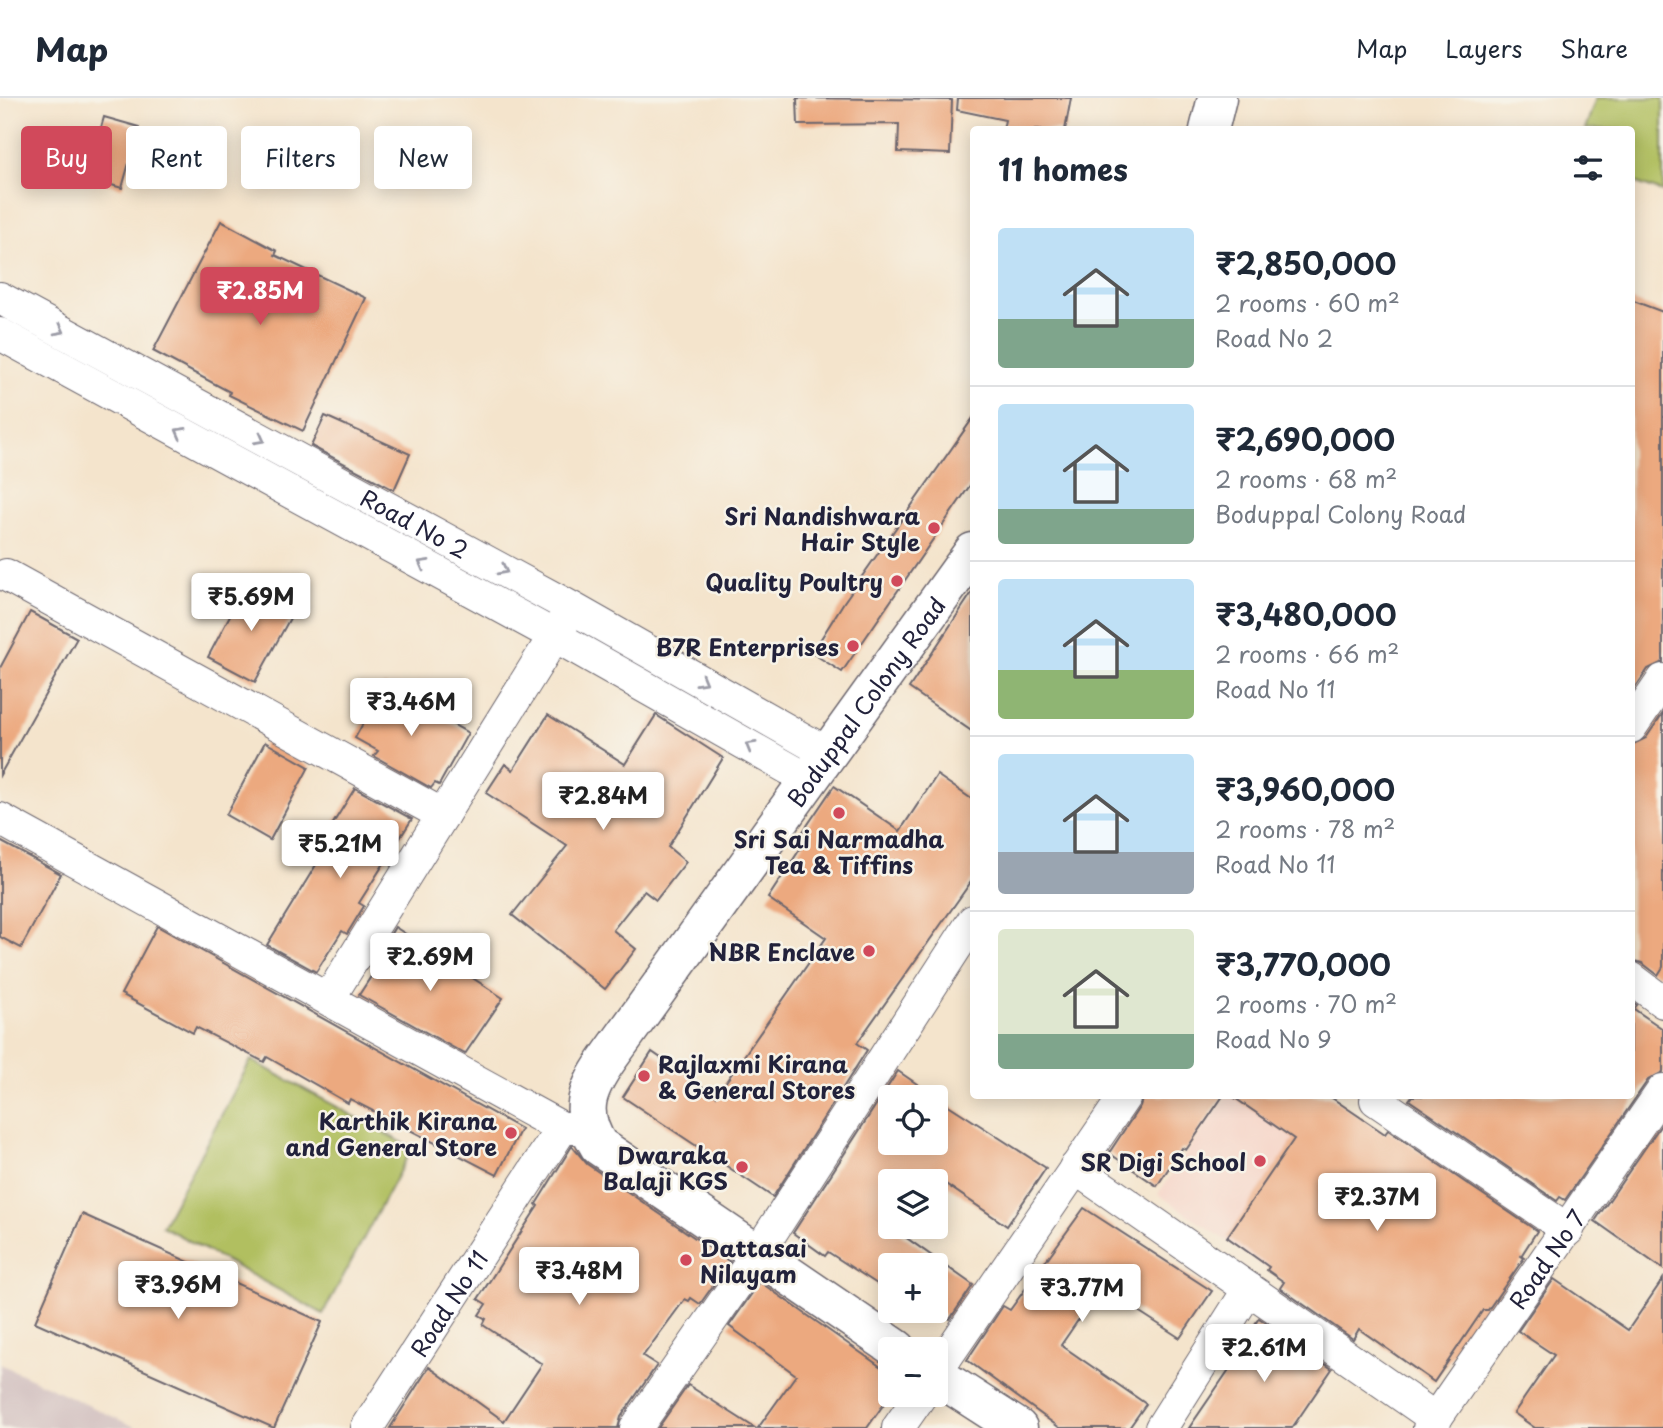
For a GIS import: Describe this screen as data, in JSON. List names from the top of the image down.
{
  "streets": {
    "street": [
      "Road No 2",
      "Boduppal Colony Road",
      "Road No 7",
      "Road No 11"
    ]
  },
  "crossings": [
    ["Road No 2", "Boduppal Colony Road"],
    ["Boduppal Colony Road", "Road No 11"]
  ],
  "places": [
    "Sri Nandishwara Hair Style",
    "Quality Poultry",
    "B7R Enterprises",
    "Sri Sai Narmadha Tea & Tiffins",
    "NBR Enclave",
    "Rajlaxmi Kirana & General Stores",
    "Karthik Kirana and General Store",
    "SR Digi School",
    "Dwaraka Balaji KGS",
    "Dattasai Nilayam"
  ],
  "page": {
    "header": "Map",
    "nav": ["Map", "Layers", "Share"],
    "chip": [
      "Buy",
      "Rent",
      "Filters",
      "New"
    ],
    "heading": "11 homes",
    "list": [
      {
        "name": "₹2,850,000",
        "note": "2 rooms · 60 m² · Road No 2"
      },
      {
        "name": "₹2,690,000",
        "note": "2 rooms · 68 m² · Boduppal Colony Road"
      },
      {
        "name": "₹3,480,000",
        "note": "2 rooms · 66 m² · Road No 11"
      },
      {
        "name": "₹3,960,000",
        "note": "2 rooms · 78 m² · Road No 11"
      },
      {
        "name": "₹3,770,000",
        "note": "2 rooms · 70 m² · Road No 9"
      }
    ],
    "price": [
      "₹2.85M",
      "₹5.69M",
      "₹3.46M",
      "₹2.84M",
      "₹5.21M",
      "₹2.69M",
      "₹2.37M",
      "₹3.48M",
      "₹3.96M",
      "₹3.77M",
      "₹2.61M"
    ],
    "map_buttons": ["+", "−"]
  }
}
